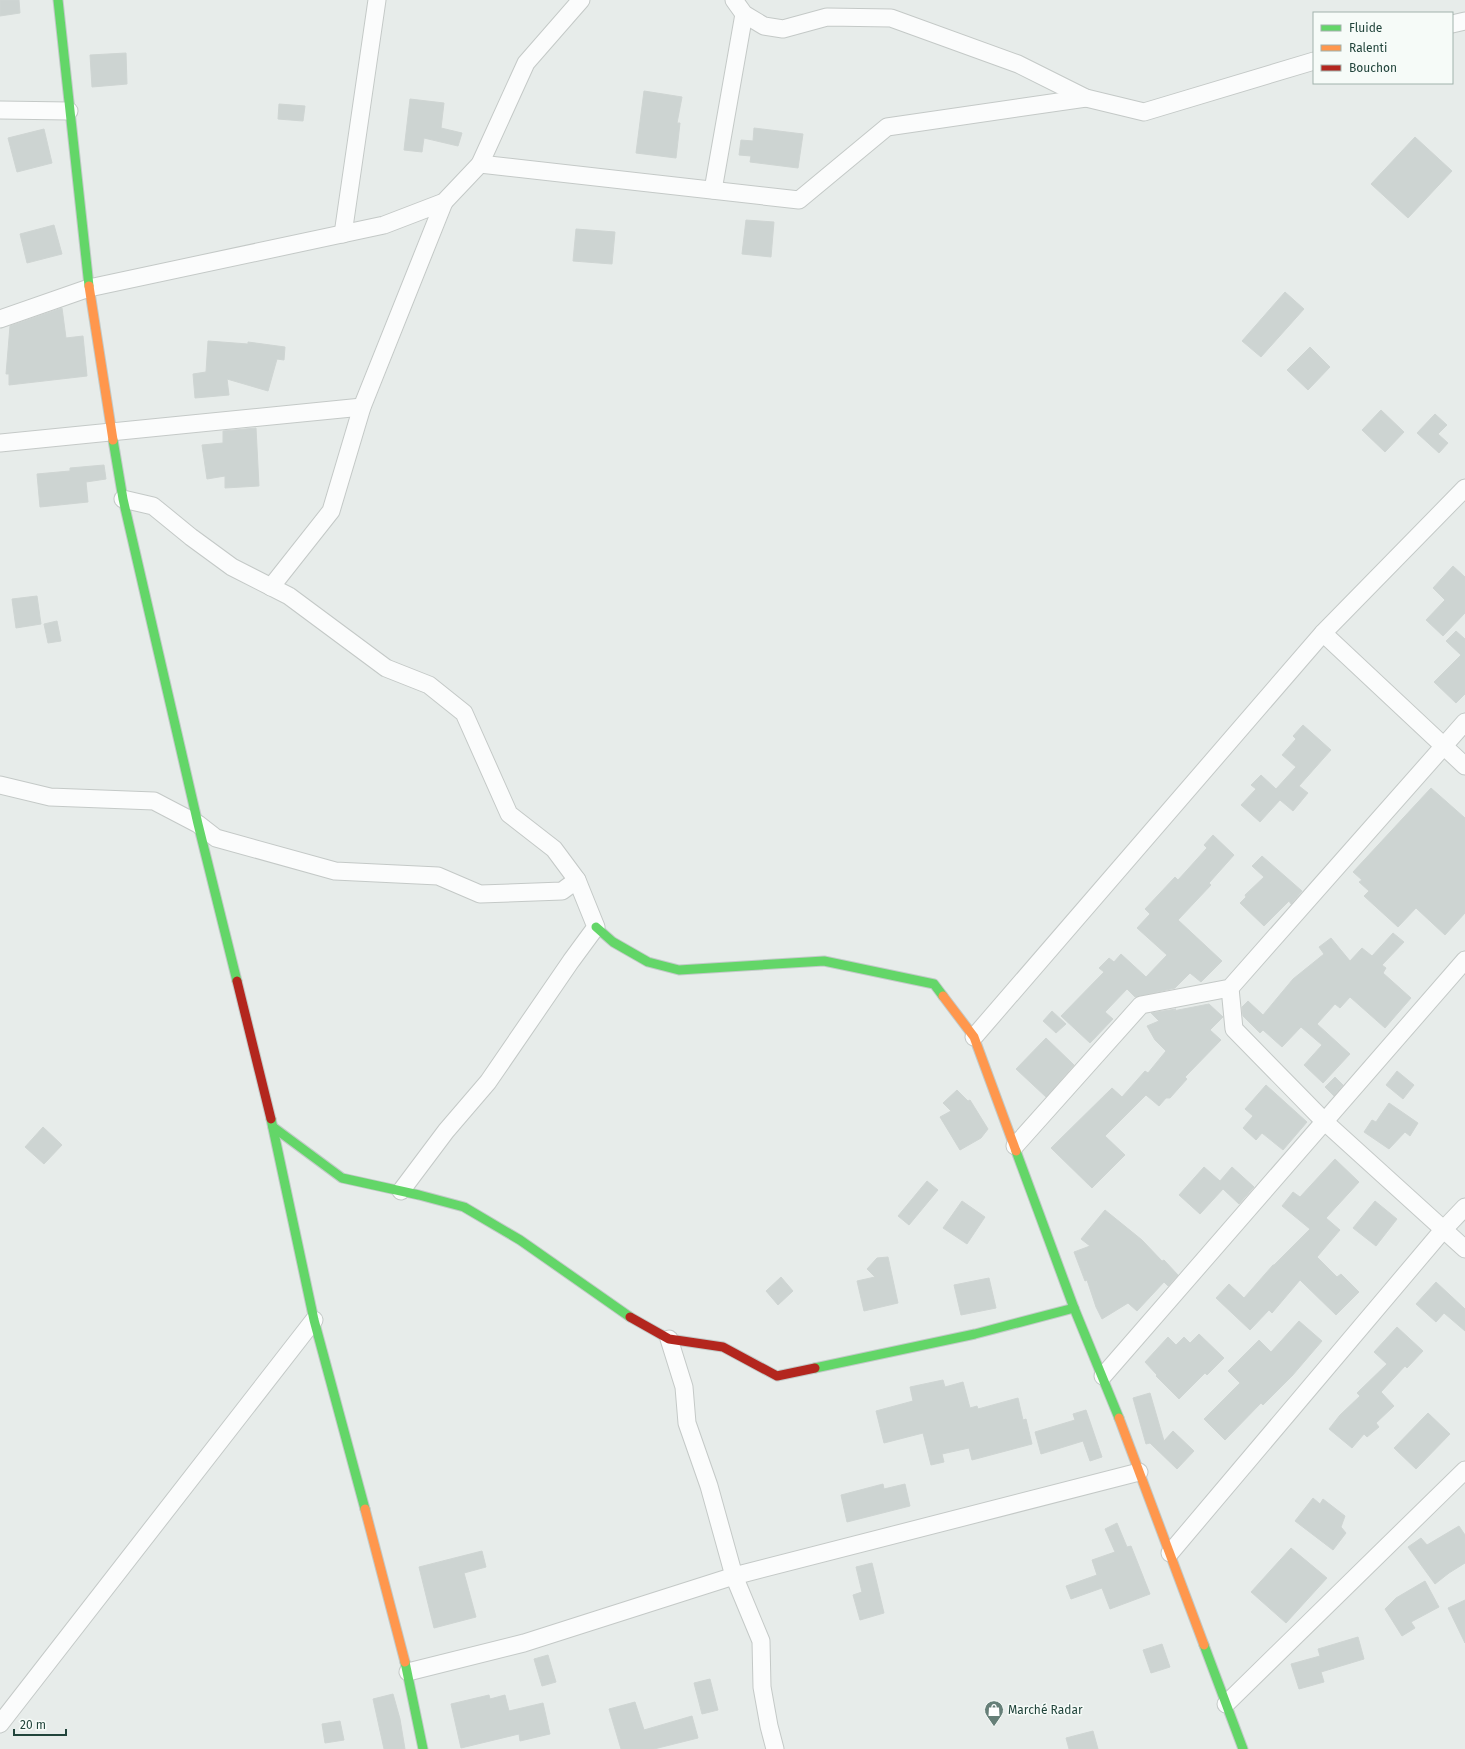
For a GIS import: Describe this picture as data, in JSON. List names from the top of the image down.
{
  "places": {
    "shop": ["Marché Radar"]
  },
  "legend": ["Fluide", "Ralenti", "Bouchon"],
  "scale_bar": "20 m"
}
